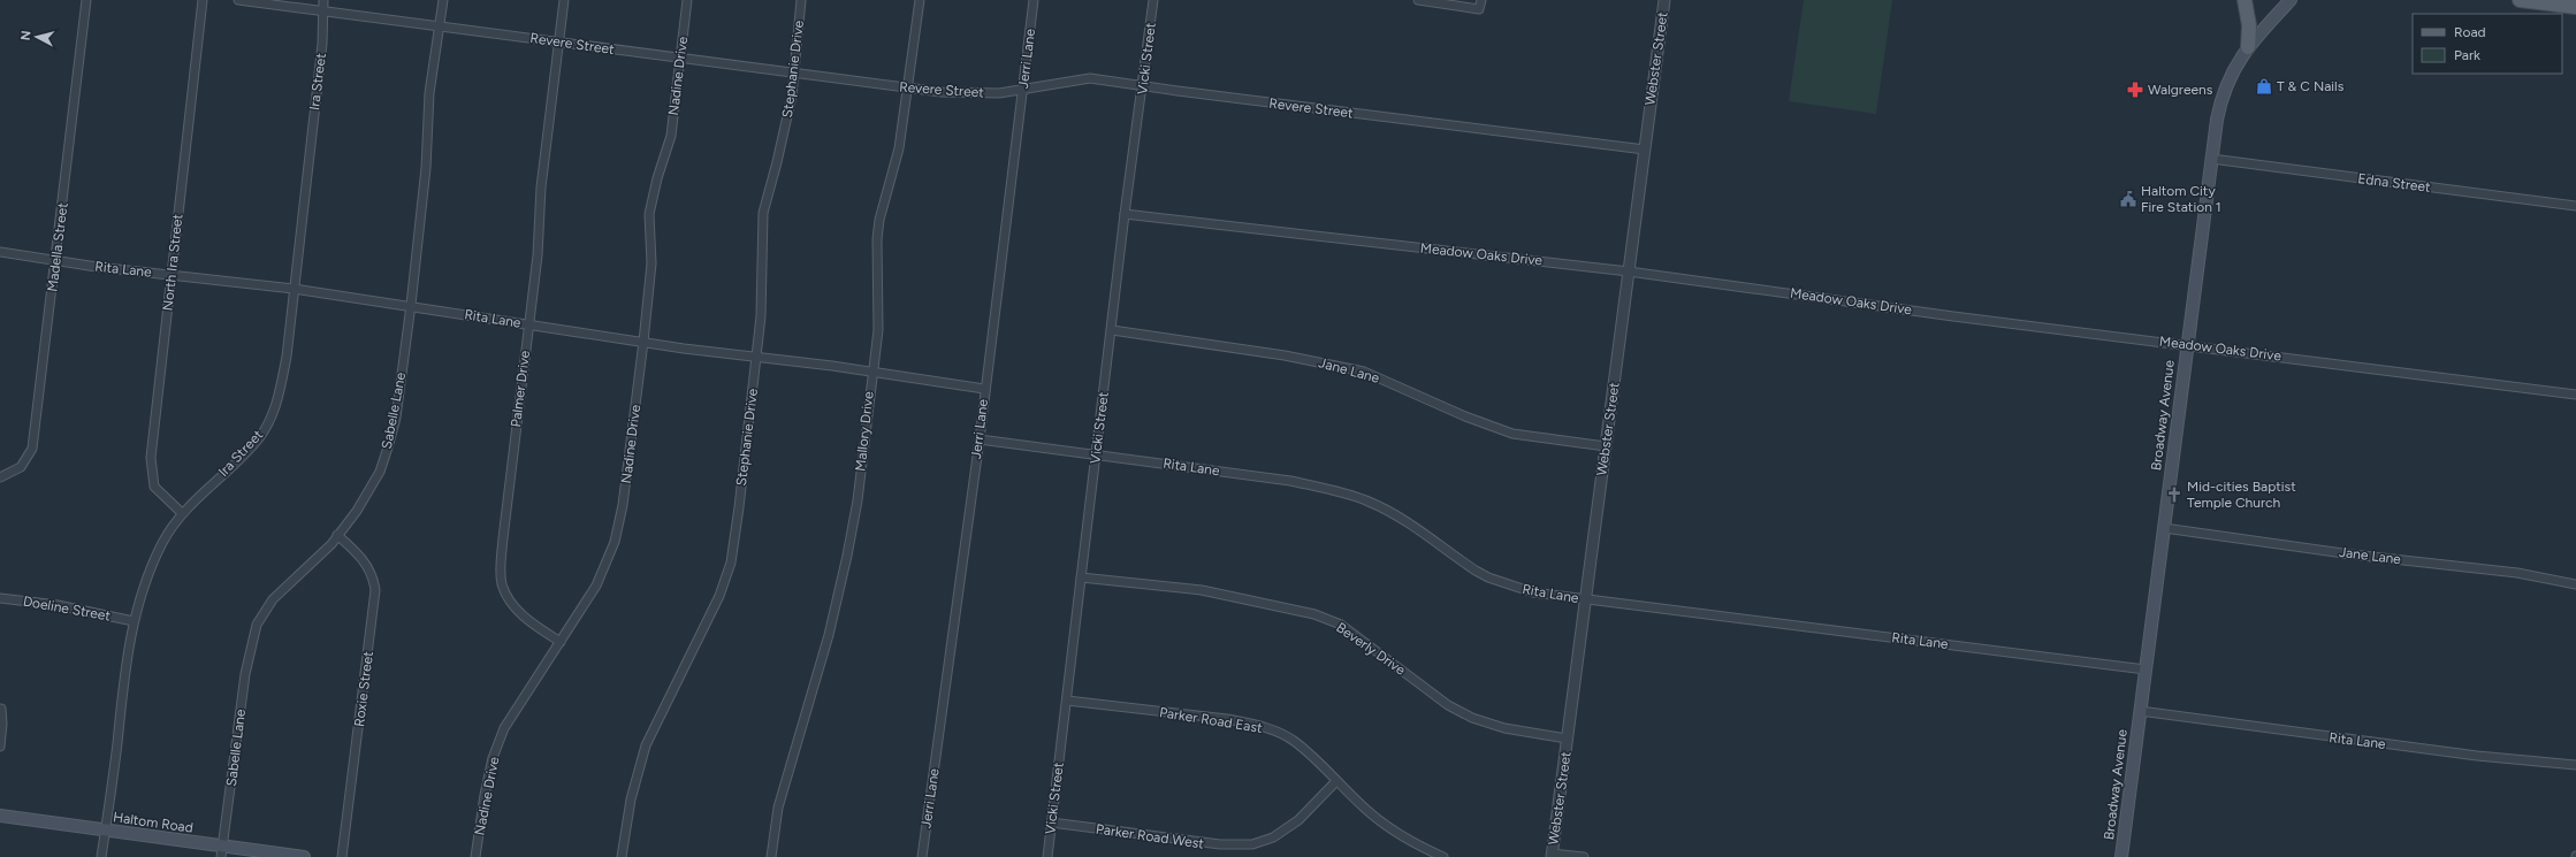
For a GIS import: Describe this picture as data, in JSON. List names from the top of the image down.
{
  "streets": {
    "main road": ["Broadway Avenue", "Haltom Road"],
    "street": [
      "Revere Street",
      "Jerri Lane",
      "Vicki Street",
      "Webster Street",
      "Stephanie Drive",
      "Nadine Drive",
      "Ira Street",
      "Edna Street",
      "Madella Street",
      "Meadow Oaks Drive",
      "North Ira Street",
      "Rita Lane",
      "Jane Lane",
      "Palmer Drive",
      "Sabelle Lane",
      "Mallory Drive",
      "Doeline Street",
      "Beverly Drive",
      "Roxie Street",
      "Parker Road East",
      "Parker Road West"
    ]
  },
  "crossings": [
    ["Revere Street", "Jerri Lane"],
    ["Revere Street", "Vicki Street"],
    ["Revere Street", "Webster Street"],
    ["Revere Street", "Stephanie Drive"],
    ["Revere Street", "Nadine Drive"],
    ["Revere Street", "Ira Street"],
    ["Revere Street", "Palmer Drive"],
    ["Revere Street", "Sabelle Lane"],
    ["Revere Street", "Mallory Drive"],
    ["Jerri Lane", "Rita Lane"],
    ["Vicki Street", "Meadow Oaks Drive"],
    ["Vicki Street", "Rita Lane"],
    ["Vicki Street", "Jane Lane"],
    ["Vicki Street", "Beverly Drive"],
    ["Vicki Street", "Parker Road East"],
    ["Vicki Street", "Parker Road West"],
    ["Webster Street", "Meadow Oaks Drive"],
    ["Webster Street", "Rita Lane"],
    ["Webster Street", "Jane Lane"],
    ["Webster Street", "Beverly Drive"],
    ["Stephanie Drive", "Rita Lane"],
    ["Nadine Drive", "Rita Lane"],
    ["Nadine Drive", "Palmer Drive"],
    ["Ira Street", "North Ira Street"],
    ["Ira Street", "Rita Lane"],
    ["Ira Street", "Doeline Street"],
    ["Ira Street", "Haltom Road"],
    ["Edna Street", "Broadway Avenue"],
    ["Madella Street", "Rita Lane"],
    ["Meadow Oaks Drive", "Broadway Avenue"],
    ["North Ira Street", "Rita Lane"],
    ["Rita Lane", "Palmer Drive"],
    ["Rita Lane", "Sabelle Lane"],
    ["Rita Lane", "Broadway Avenue"],
    ["Rita Lane", "Mallory Drive"],
    ["Jane Lane", "Broadway Avenue"],
    ["Sabelle Lane", "Roxie Street"],
    ["Sabelle Lane", "Haltom Road"],
    ["Parker Road East", "Parker Road West"]
  ],
  "places": {
    "shop": ["T & C Nails"],
    "pharmacy": ["Walgreens"],
    "public building": ["Haltom City Fire Station 1"],
    "church": ["Mid-cities Baptist Temple Church"]
  },
  "legend": ["Road", "Park"],
  "north": "left"
}
